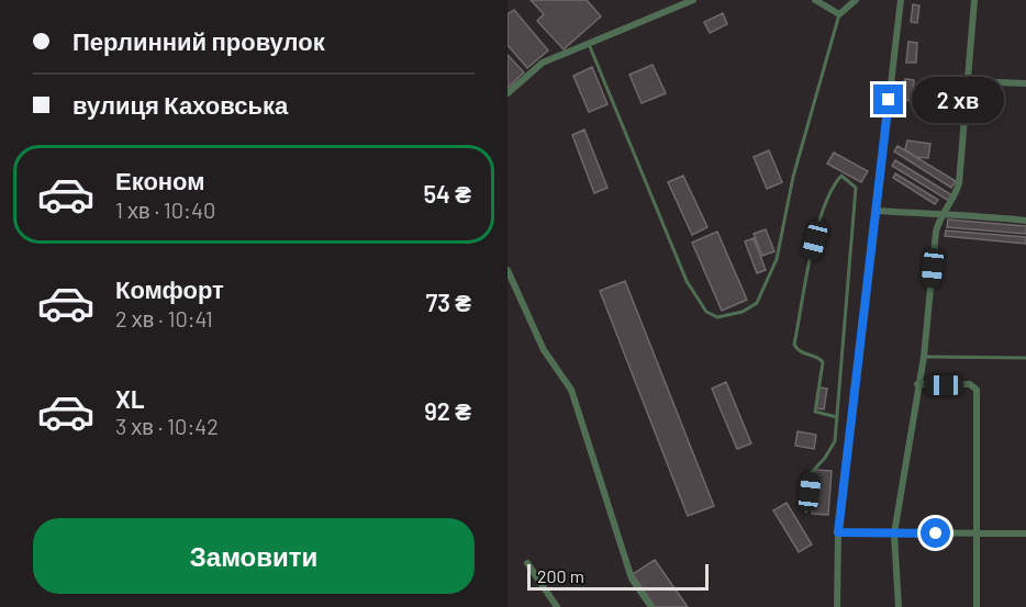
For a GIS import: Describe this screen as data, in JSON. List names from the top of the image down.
{
  "scale_bar": "200 m",
  "page": {
    "banner": ["Перлинний провулок", "вулиця Каховська"],
    "bubble": "2 хв",
    "list": [
      {
        "name": "Економ",
        "note": "1 хв · 10:40",
        "value": "54 ₴"
      },
      {
        "name": "Комфорт",
        "note": "2 хв · 10:41",
        "value": "73 ₴"
      },
      {
        "name": "XL",
        "note": "3 хв · 10:42",
        "value": "92 ₴"
      }
    ],
    "buttons": "Замовити",
    "scale": "200 m"
  }
}
